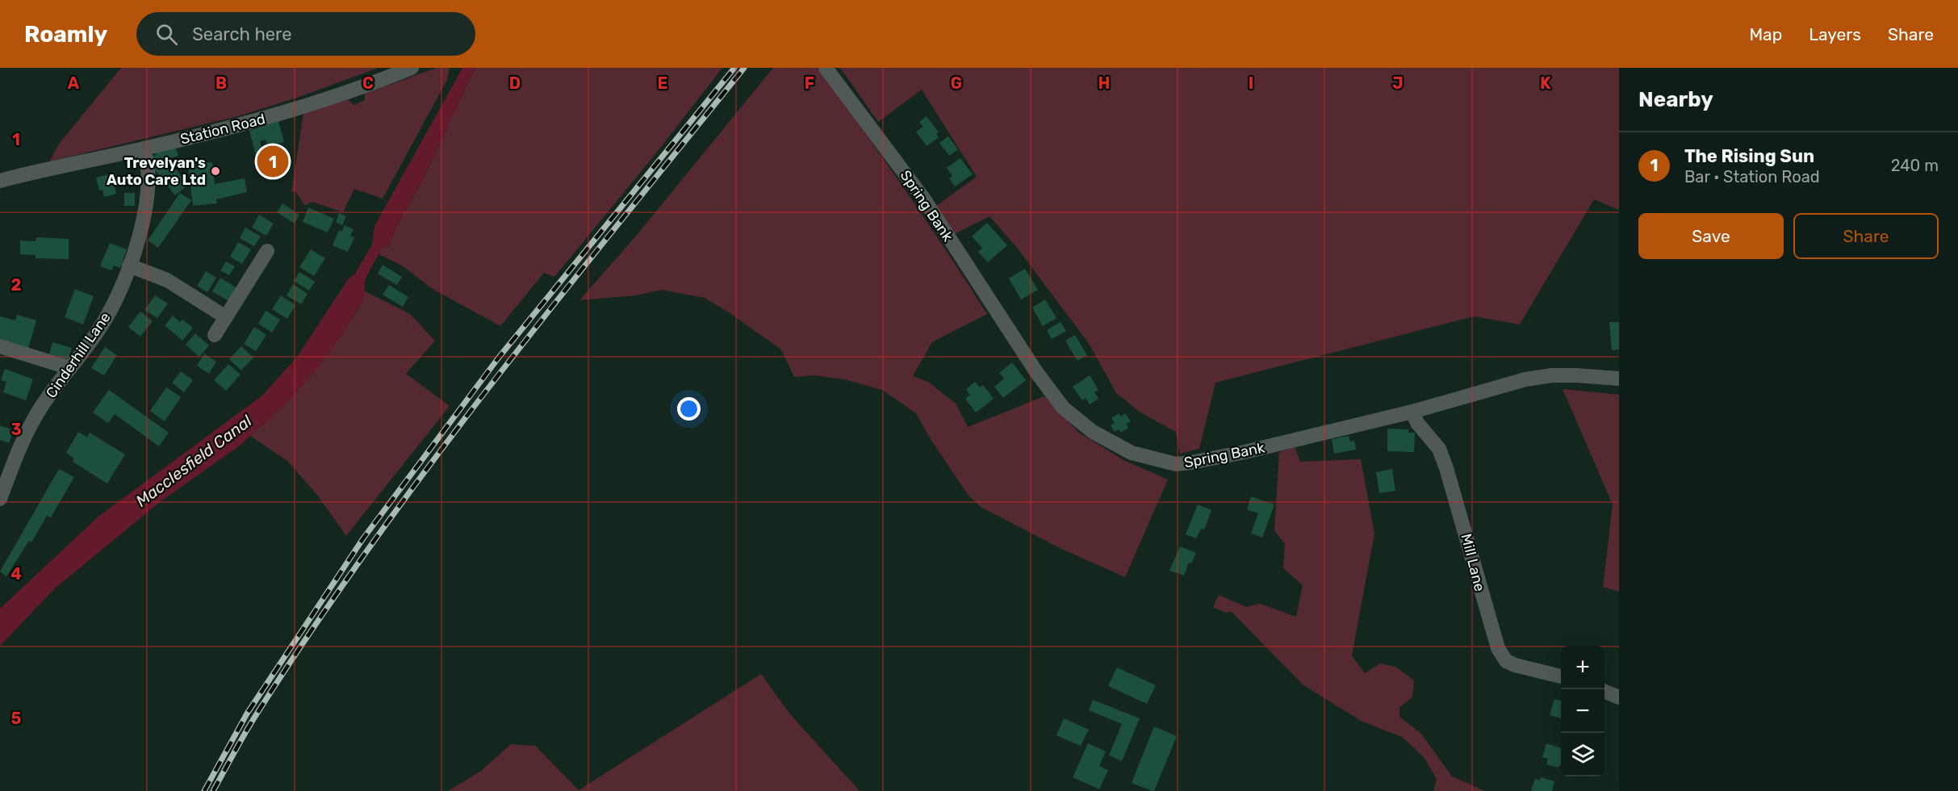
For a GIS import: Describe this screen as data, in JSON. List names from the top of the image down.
{
  "streets": {
    "street": [
      "Station Road",
      "Spring Bank",
      "Cinderhill Lane",
      "Mill Lane"
    ]
  },
  "crossings": [
    ["Station Road", "Cinderhill Lane"],
    ["Spring Bank", "Mill Lane"]
  ],
  "water": ["Macclesfield Canal"],
  "places": ["Trevelyan's Auto Care Ltd"],
  "page": {
    "header": "Roamly",
    "search": "Search here",
    "nav": ["Map", "Layers", "Share"],
    "heading": "Nearby",
    "list": [
      {
        "mark": "1",
        "name": "The Rising Sun",
        "note": "Bar · Station Road",
        "value": "240 m"
      }
    ],
    "pins": "1",
    "buttons": ["Save", "Share"],
    "map_buttons": ["+", "−"]
  },
  "grid": {
    "columns": [
      "A",
      "B",
      "C",
      "D",
      "E",
      "F",
      "G",
      "H",
      "I",
      "J",
      "K"
    ],
    "rows": [
      "1",
      "2",
      "3",
      "4",
      "5"
    ]
  }
}
